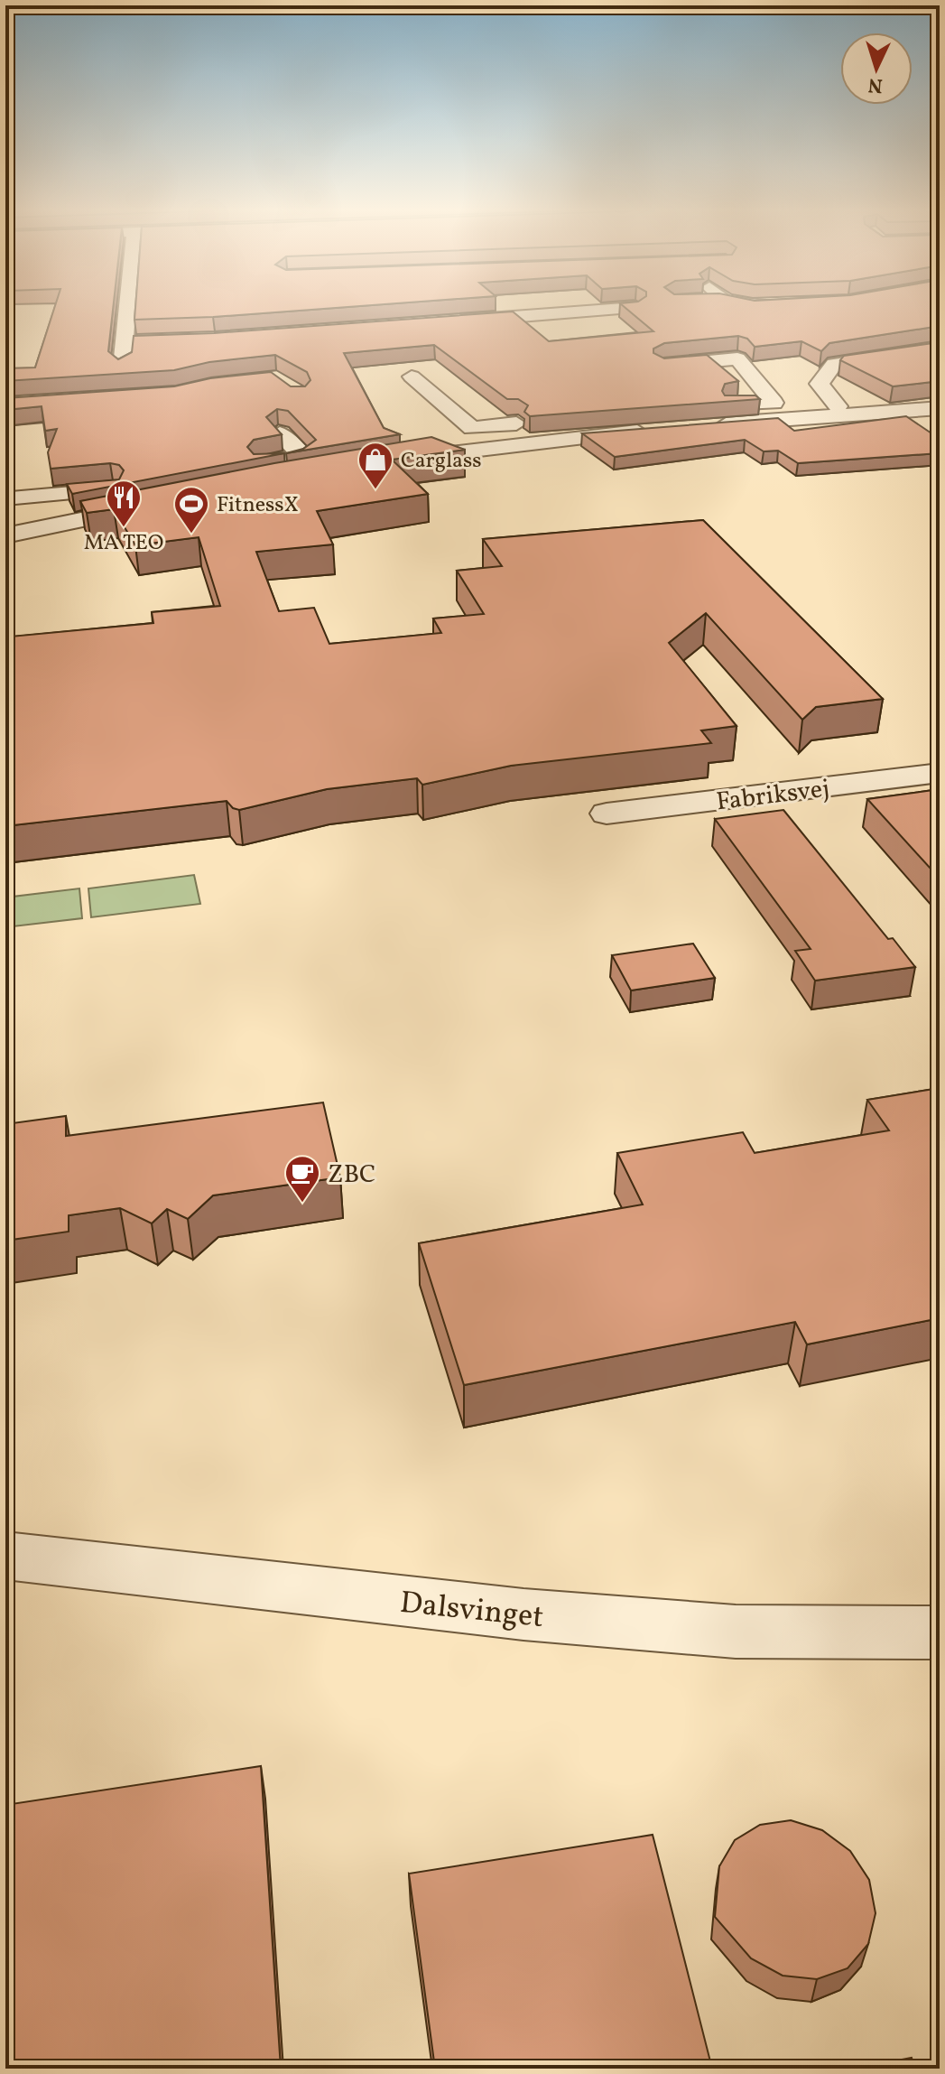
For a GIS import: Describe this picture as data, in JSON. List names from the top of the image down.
{
  "streets": {
    "street": ["Fabriksvej", "Dalsvinget"]
  },
  "places": {
    "shop": ["Carglass"],
    "restaurant": ["MA TEO"],
    "sports": ["FitnessX"],
    "cafe": ["ZBC"]
  },
  "north": "bottom"
}
